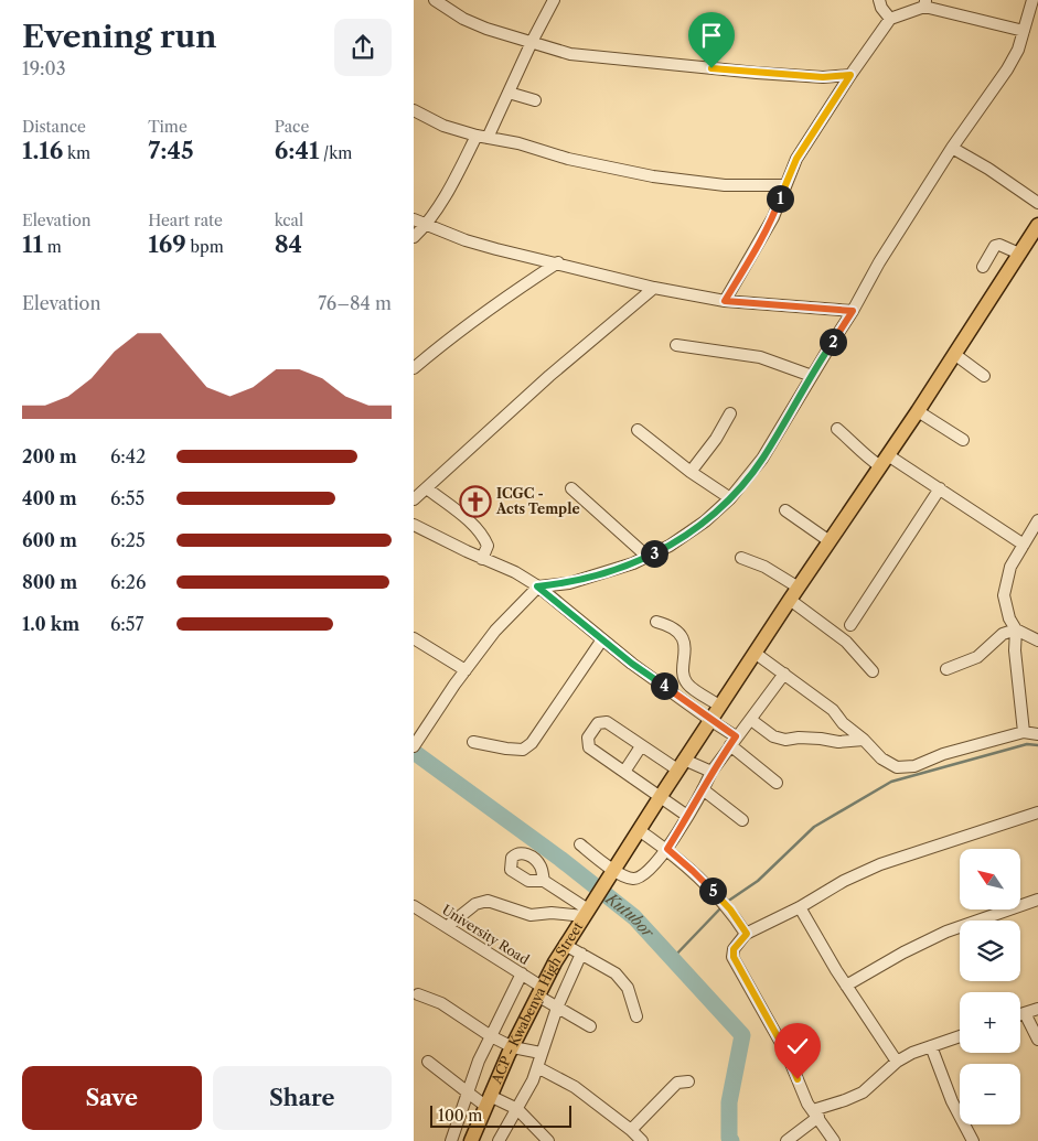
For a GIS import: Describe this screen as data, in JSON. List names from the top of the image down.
{
  "streets": {
    "main road": ["ACP - Kwabenya High Street"],
    "street": ["University Road"]
  },
  "crossings": [
    ["University Road", "ACP - Kwabenya High Street"]
  ],
  "water": ["Kutubor"],
  "places": {
    "church": ["ICGC - Acts Temple"]
  },
  "scale_bar": "100 m",
  "north": "top left",
  "page": {
    "heading": ["Evening run", "19:03"],
    "stats": [
      ["Distance", "1.16 km"],
      ["Time", "7:45"],
      ["Pace", "6:41 /km"],
      ["Elevation", "11 m"],
      ["Heart rate", "169 bpm"],
      ["kcal", "84"]
    ],
    "pins": [
      "1",
      "2",
      "3",
      "4",
      "5"
    ],
    "chart": ["Elevation", "76–84 m"],
    "list": [
      {
        "name": "200 m",
        "note": "6:42"
      },
      {
        "name": "400 m",
        "note": "6:55"
      },
      {
        "name": "600 m",
        "note": "6:25"
      },
      {
        "name": "800 m",
        "note": "6:26"
      },
      {
        "name": "1.0 km",
        "note": "6:57"
      }
    ],
    "map_buttons": ["+", "−"],
    "buttons": ["Save", "Share"],
    "scale": "100 m"
  }
}
